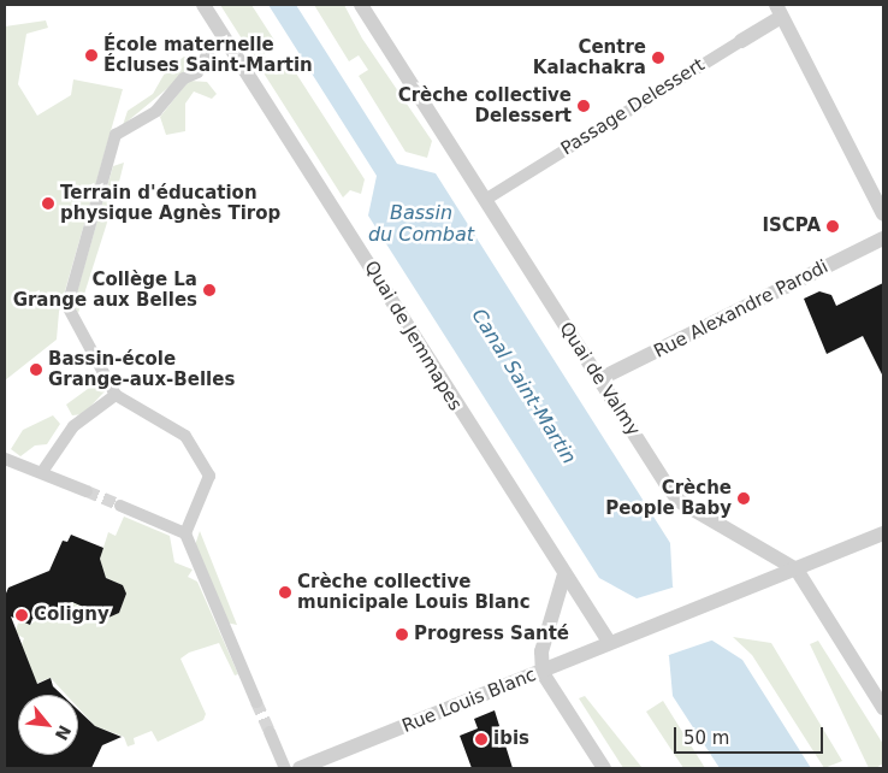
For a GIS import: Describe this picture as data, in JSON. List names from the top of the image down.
{
  "streets": {
    "street": [
      "Passage Delessert",
      "Rue Alexandre Parodi",
      "Quai de Jemmapes",
      "Quai de Valmy",
      "Rue Louis Blanc"
    ]
  },
  "crossings": [
    ["Passage Delessert", "Quai de Valmy"],
    ["Rue Alexandre Parodi", "Quai de Valmy"],
    ["Quai de Jemmapes", "Rue Louis Blanc"],
    ["Quai de Valmy", "Rue Louis Blanc"]
  ],
  "water": ["Bassin du Combat", "Canal Saint-Martin"],
  "places": [
    "École maternelle Écluses Saint-Martin",
    "Centre Kalachakra",
    "Crèche collective Delessert",
    "Terrain d'éducation physique Agnès Tirop",
    "ISCPA",
    "Collège La Grange aux Belles",
    "Bassin-école Grange-aux-Belles",
    "Crèche People Baby",
    "Crèche collective municipale Louis Blanc",
    "Coligny",
    "Progress Santé",
    "ibis"
  ],
  "scale_bar": "50 m",
  "north": "bottom right"
}
